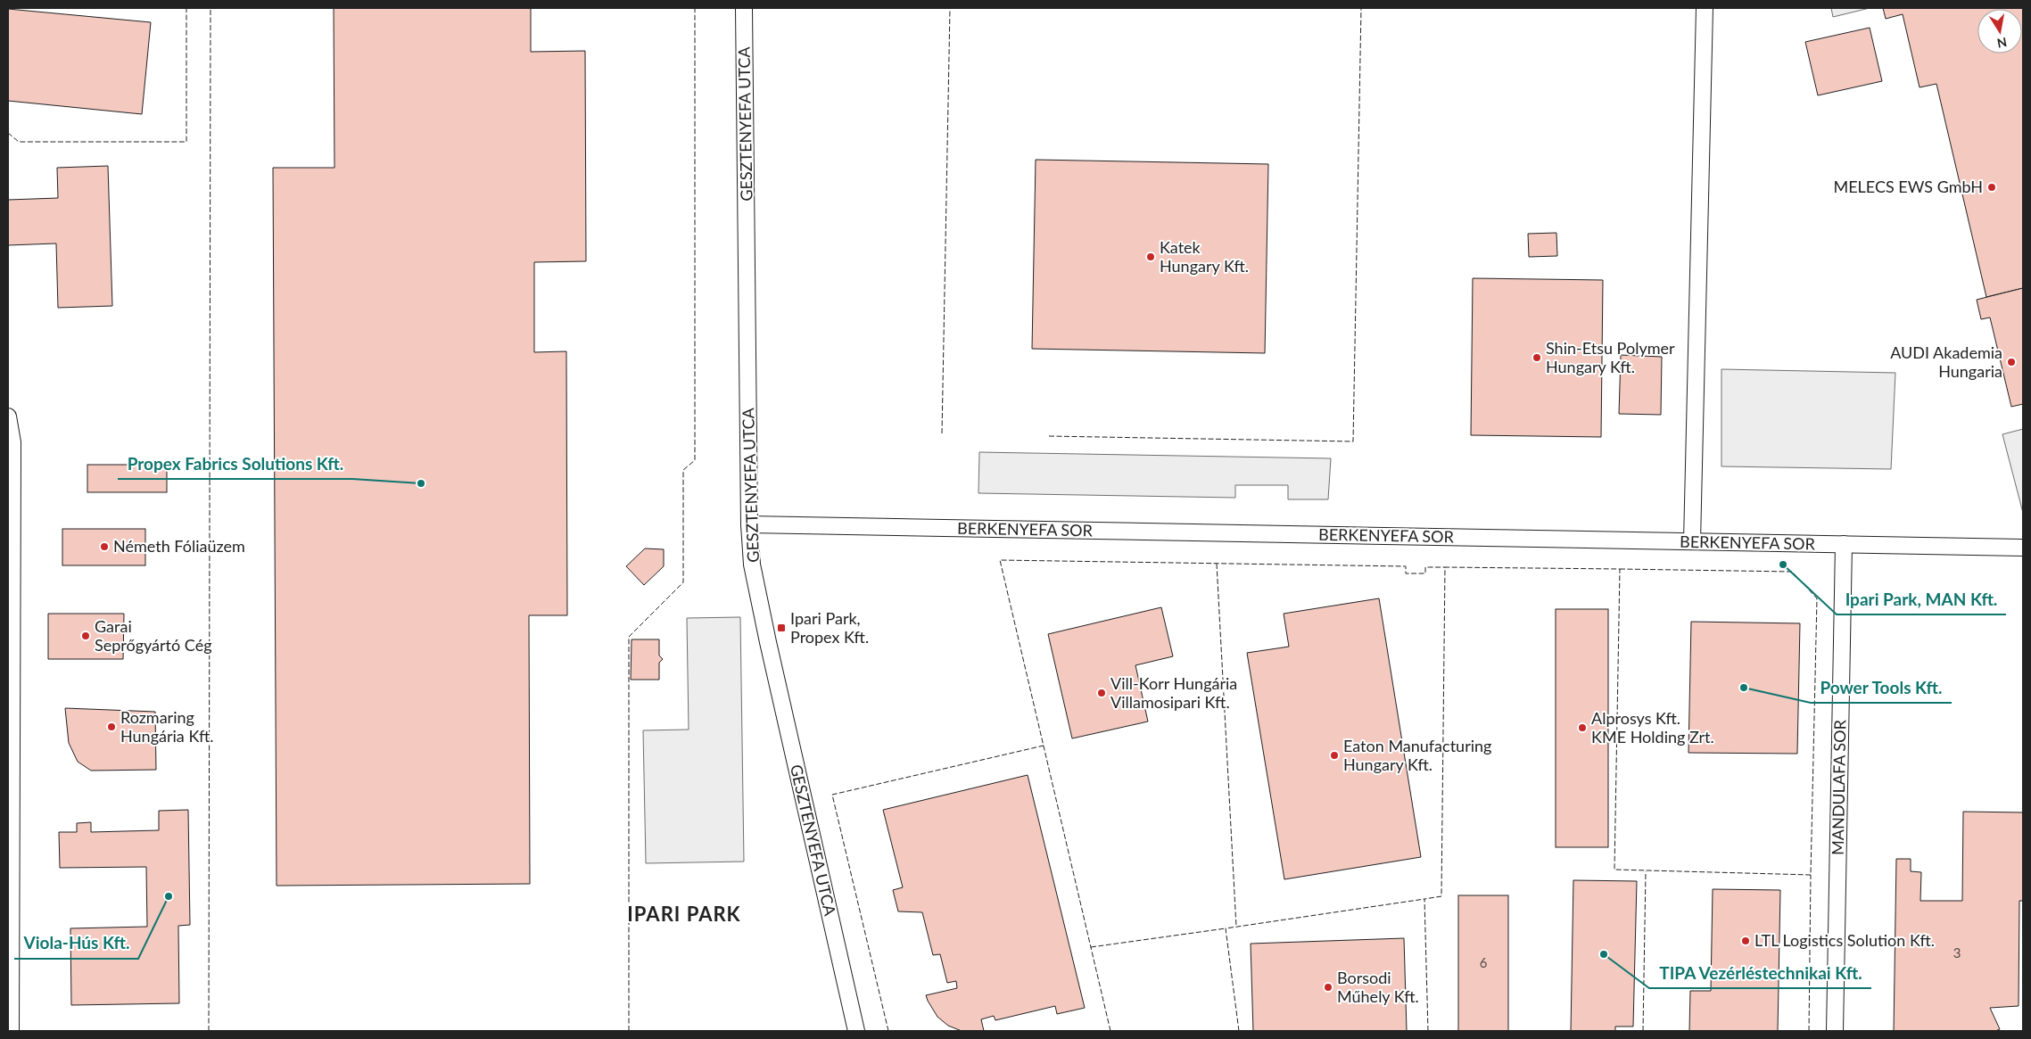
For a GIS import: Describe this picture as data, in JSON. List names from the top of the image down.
{
  "streets": {
    "street": ["GESZTENYEFA UTCA", "BERKENYEFA SOR", "MANDULAFA SOR"]
  },
  "crossings": [
    ["GESZTENYEFA UTCA", "BERKENYEFA SOR"],
    ["BERKENYEFA SOR", "MANDULAFA SOR"]
  ],
  "districts": ["IPARI PARK"],
  "places": {
    "other": [
      "MELECS EWS GmbH",
      "Katek Hungary Kft.",
      "Shin-Etsu Polymer Hungary Kft.",
      "AUDI Akademia Hungaria",
      "Propex Fabrics Solutions Kft.",
      "Németh Fóliaüzem",
      "Ipari Park, MAN Kft.",
      "Garai Seprőgyártó Cég",
      "Power Tools Kft.",
      "Vill-Korr Hungária Villamosipari Kft.",
      "Rozmaring Hungária Kft.",
      "Alprosys Kft. KME Holding Zrt.",
      "Eaton Manufacturing Hungary Kft.",
      "Viola-Hús Kft.",
      "LTL Logistics Solution Kft.",
      "TIPA Vezérléstechnikai Kft.",
      "Borsodi Műhely Kft."
    ],
    "transit": ["Ipari Park, Propex Kft."]
  },
  "house_numbers": ["3", "6"],
  "north": "bottom"
}
